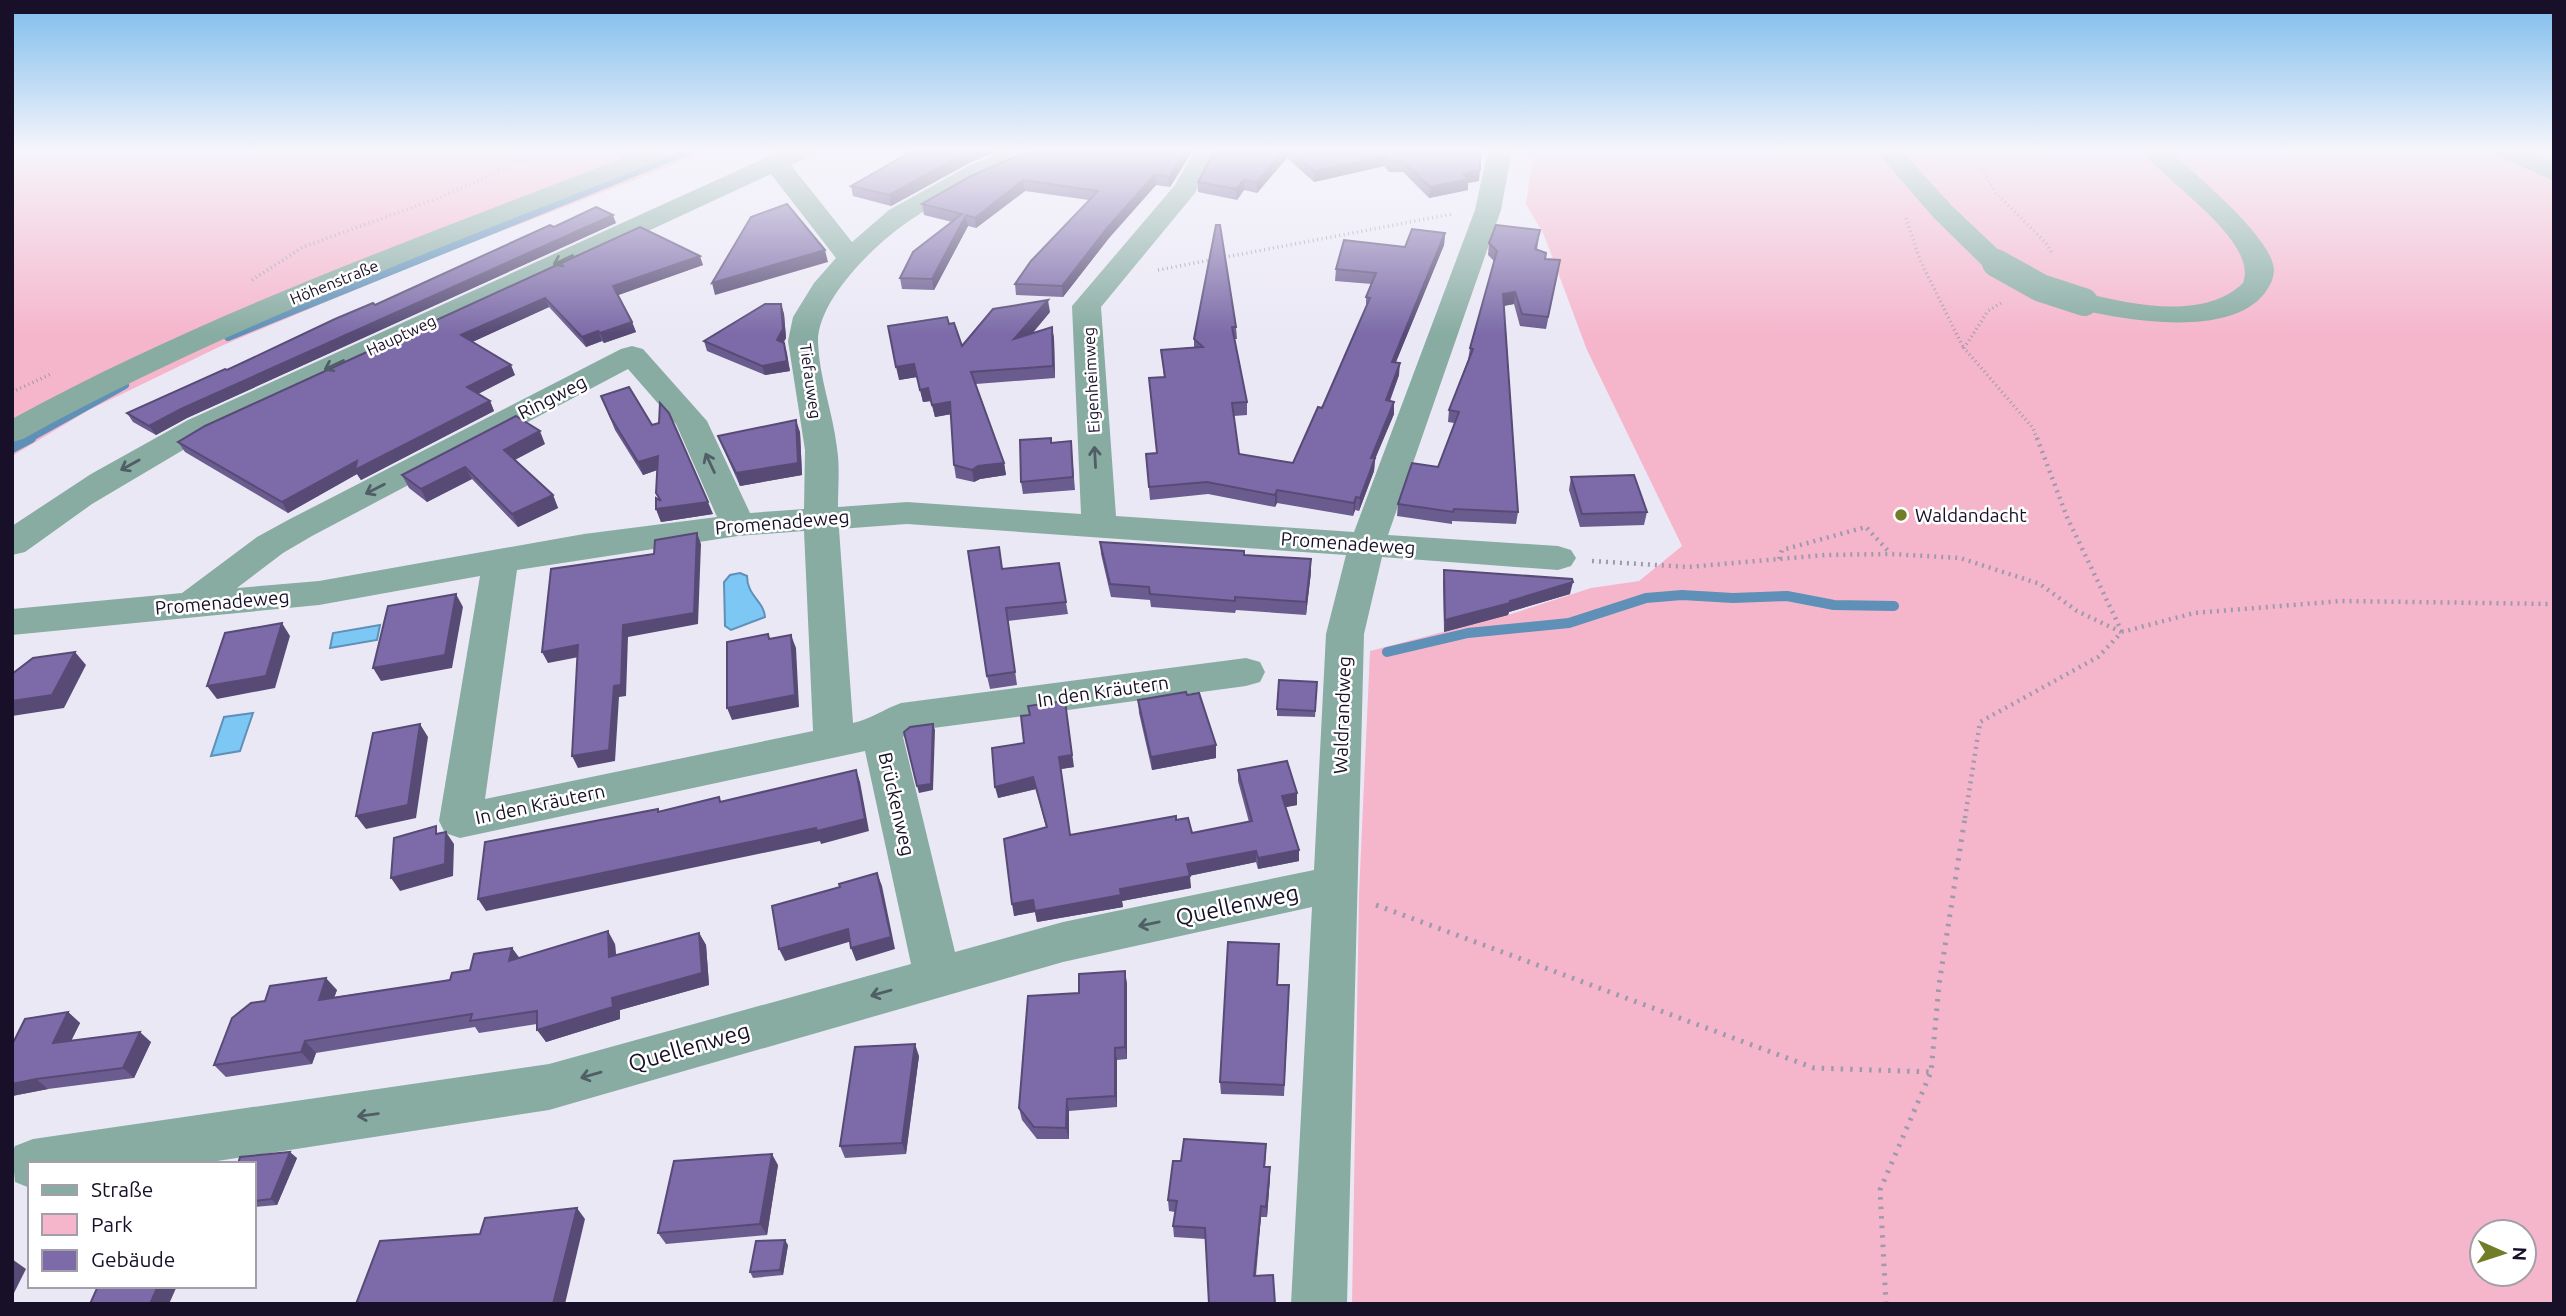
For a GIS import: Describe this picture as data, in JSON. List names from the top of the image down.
{
  "streets": {
    "street": [
      "Höhenstraße",
      "Hauptweg",
      "Eigenheimweg",
      "Tiefauweg",
      "Ringweg",
      "Promenadeweg",
      "In den Kräutern",
      "Waldrandweg",
      "Brückenweg",
      "Quellenweg"
    ]
  },
  "crossings": [
    ["Eigenheimweg", "Promenadeweg"],
    ["Tiefauweg", "Promenadeweg"],
    ["Ringweg", "Promenadeweg"],
    ["Promenadeweg", "In den Kräutern"],
    ["Promenadeweg", "Waldrandweg"],
    ["In den Kräutern", "Brückenweg"],
    ["Waldrandweg", "Quellenweg"],
    ["Brückenweg", "Quellenweg"]
  ],
  "one_way": ["Hauptweg", "Eigenheimweg", "Quellenweg"],
  "places": ["Waldandacht"],
  "legend": ["Straße", "Park", "Gebäude"],
  "north": "right"
}
